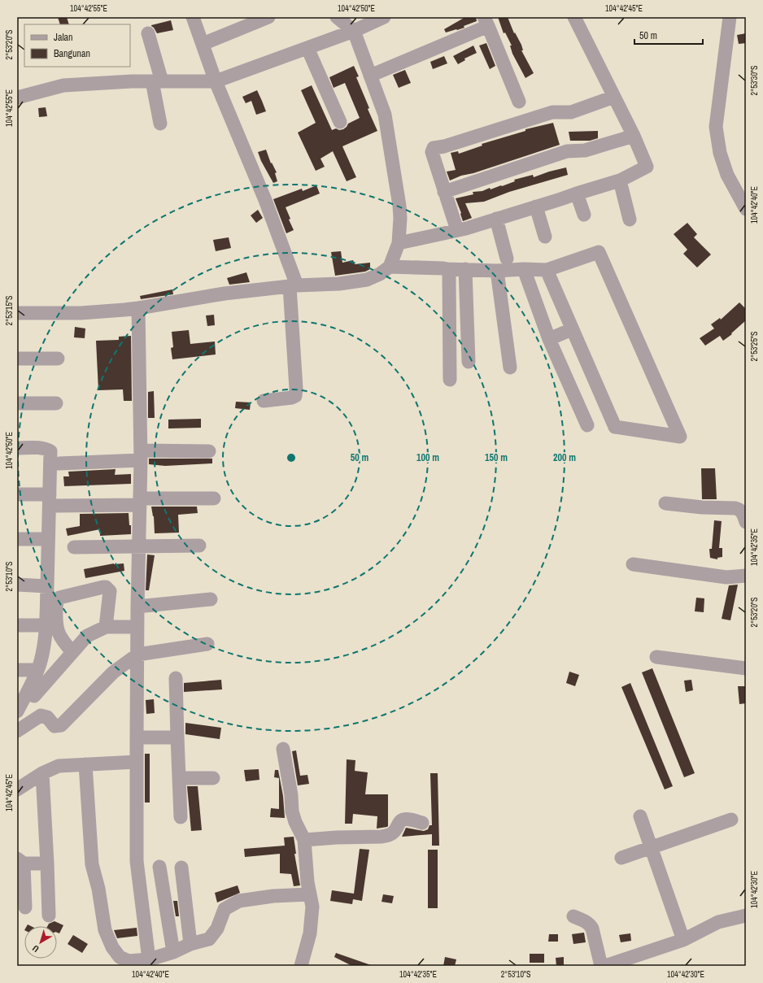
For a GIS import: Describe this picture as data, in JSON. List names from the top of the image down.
{
  "legend": ["Jalan", "Bangunan"],
  "scale_bar": "50 m",
  "north": "bottom left",
  "coordinates": [
    "104°42'55\"E",
    "104°42'50\"E",
    "104°42'45\"E",
    "2°53'20\"S",
    "2°53'30\"S",
    "104°42'40\"E",
    "2°53'15\"S",
    "2°53'25\"S",
    "104°42'35\"E",
    "2°53'10\"S",
    "104°42'30\"E"
  ],
  "rings": [
    "50 m",
    "100 m",
    "150 m",
    "200 m"
  ]
}
